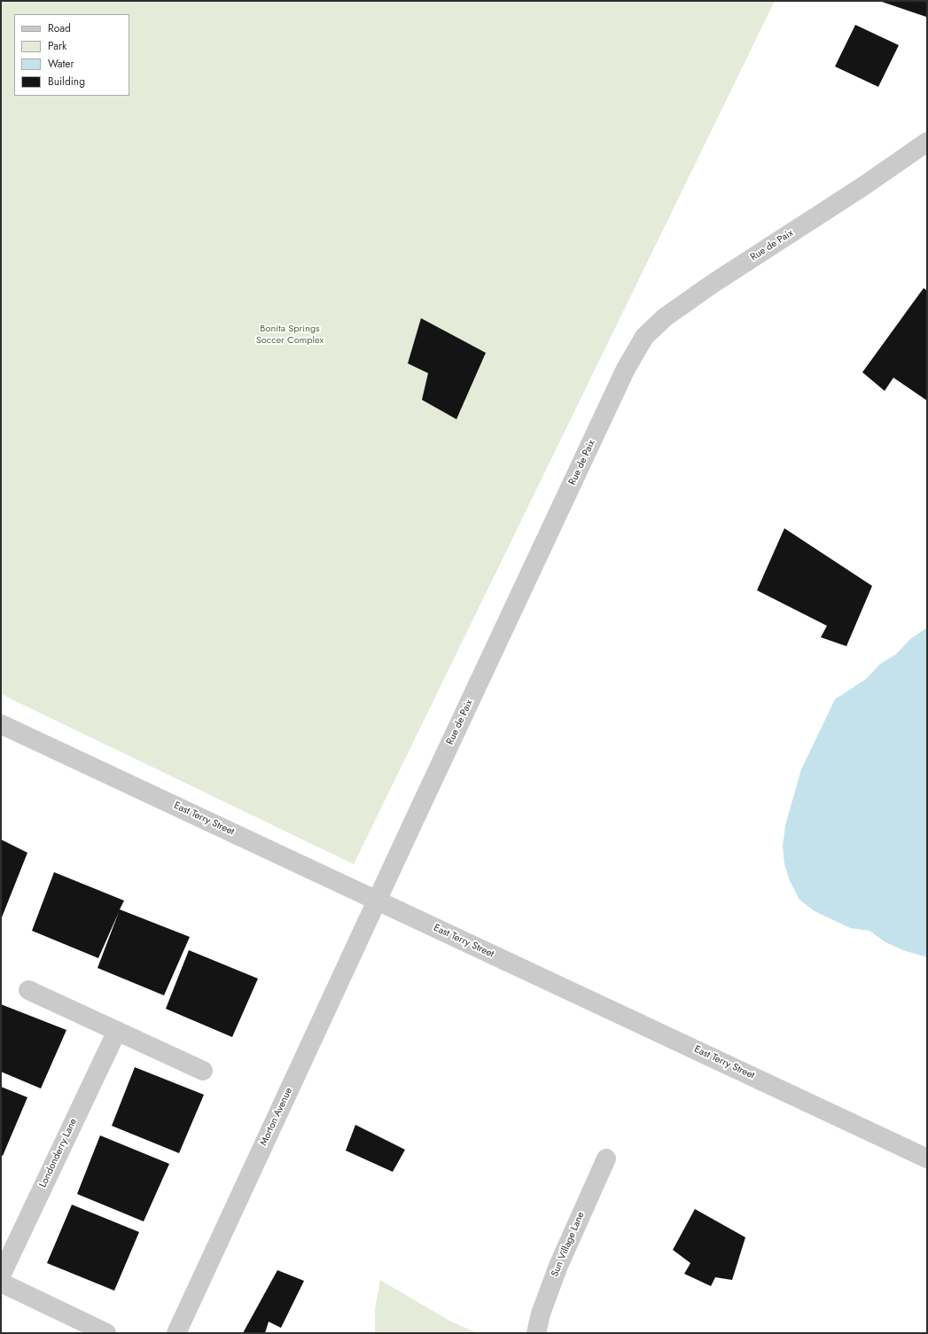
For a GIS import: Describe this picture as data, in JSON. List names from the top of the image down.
{
  "streets": {
    "street": [
      "Rue de Paix",
      "East Terry Street",
      "Morton Avenue",
      "Londonderry Lane",
      "Sun Village Lane"
    ]
  },
  "crossings": [
    ["Rue de Paix", "East Terry Street"],
    ["Rue de Paix", "Morton Avenue"],
    ["East Terry Street", "Morton Avenue"]
  ],
  "parks": ["Bonita Springs Soccer Complex"],
  "legend": [
    "Road",
    "Park",
    "Water",
    "Building"
  ]
}
